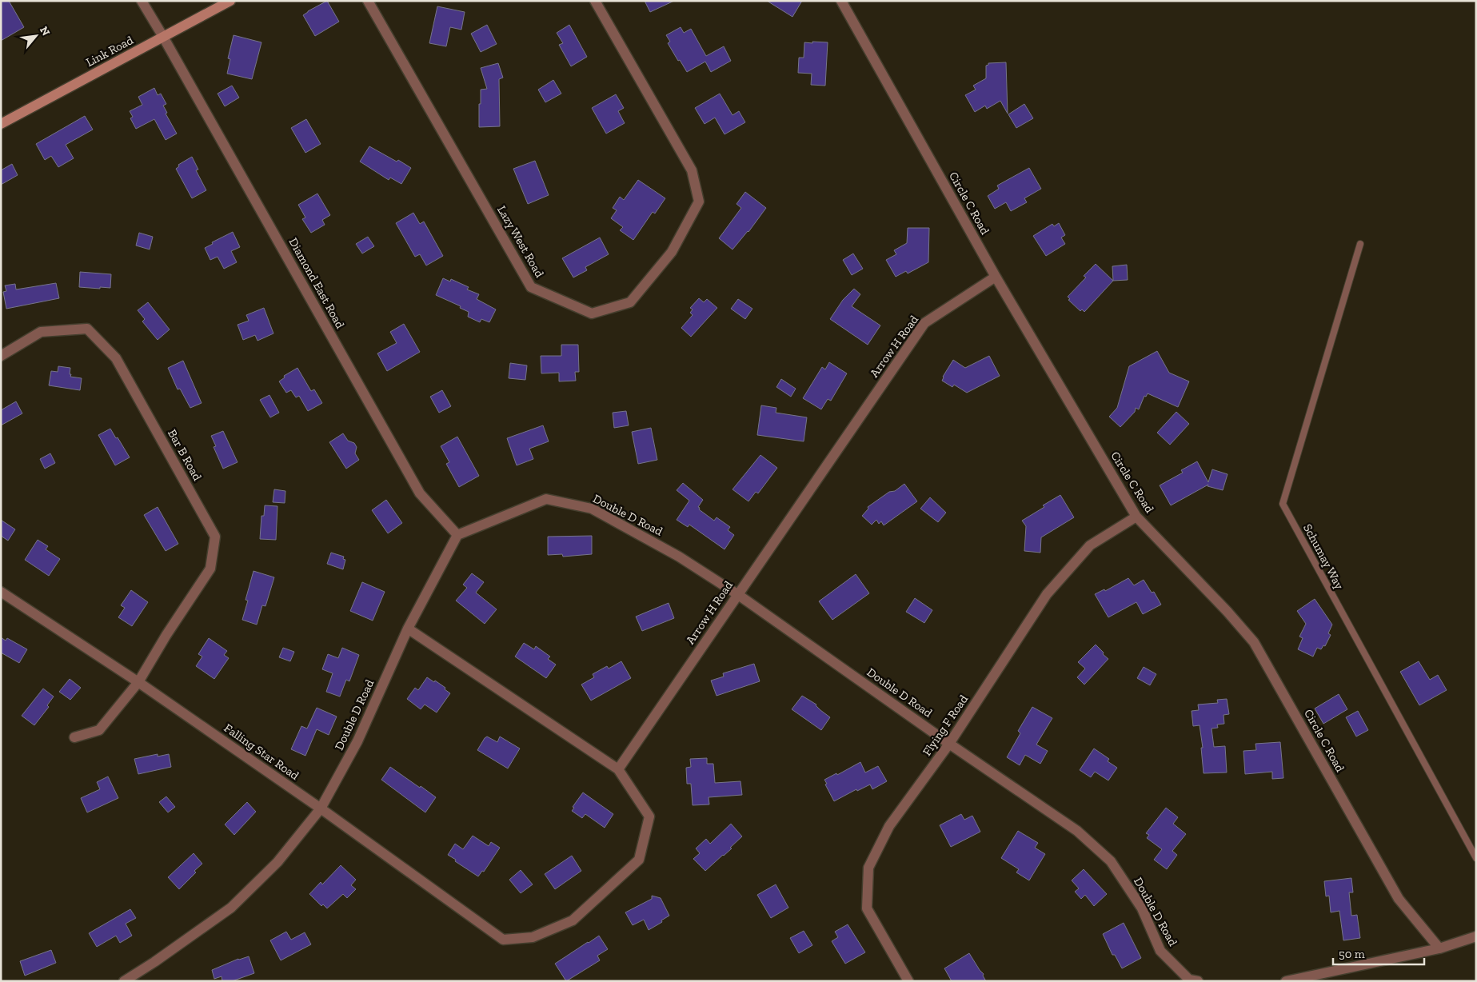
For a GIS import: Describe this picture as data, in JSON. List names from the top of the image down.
{
  "streets": {
    "main road": ["Link Road"],
    "street": [
      "Circle C Road",
      "Lazy West Road",
      "Diamond East Road",
      "Arrow H Road",
      "Bar B Road",
      "Double D Road",
      "Flying F Road",
      "Falling Star Road"
    ],
    "lane": ["Schumay Way"]
  },
  "crossings": [
    ["Link Road", "Diamond East Road"],
    ["Circle C Road", "Arrow H Road"],
    ["Circle C Road", "Flying F Road"],
    ["Diamond East Road", "Double D Road"],
    ["Arrow H Road", "Double D Road"],
    ["Arrow H Road", "Falling Star Road"],
    ["Bar B Road", "Falling Star Road"],
    ["Double D Road", "Flying F Road"],
    ["Double D Road", "Falling Star Road"]
  ],
  "scale_bar": "50 m",
  "north": "top right"
}
